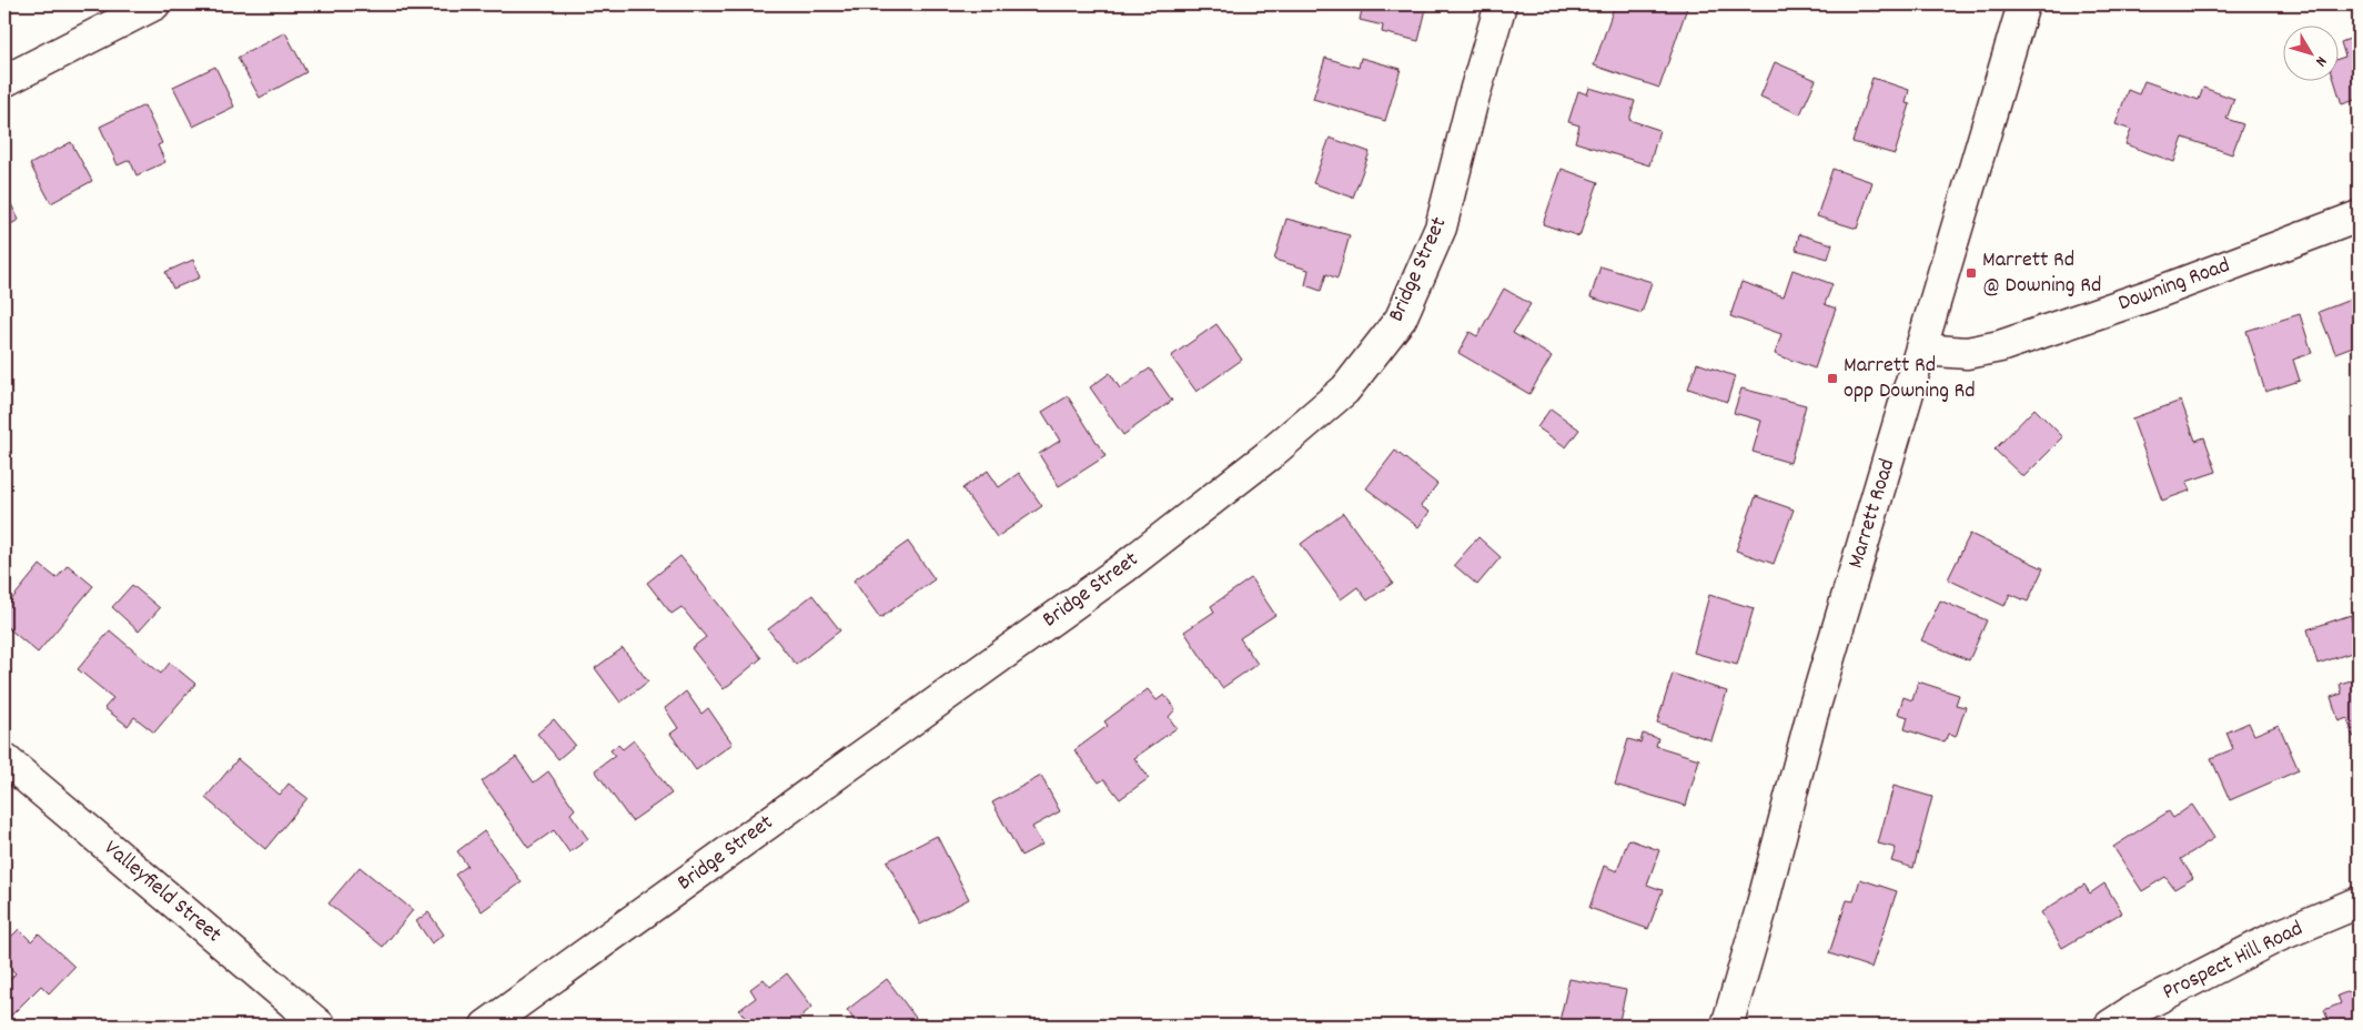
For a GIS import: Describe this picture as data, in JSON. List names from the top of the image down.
{
  "streets": {
    "street": [
      "Bridge Street",
      "Downing Road",
      "Marrett Road",
      "Valleyfield Street",
      "Prospect Hill Road"
    ]
  },
  "crossings": [
    ["Downing Road", "Marrett Road"]
  ],
  "places": {
    "transit": ["Marrett Rd @ Downing Rd", "Marrett Rd opp Downing Rd"]
  },
  "north": "bottom right"
}
